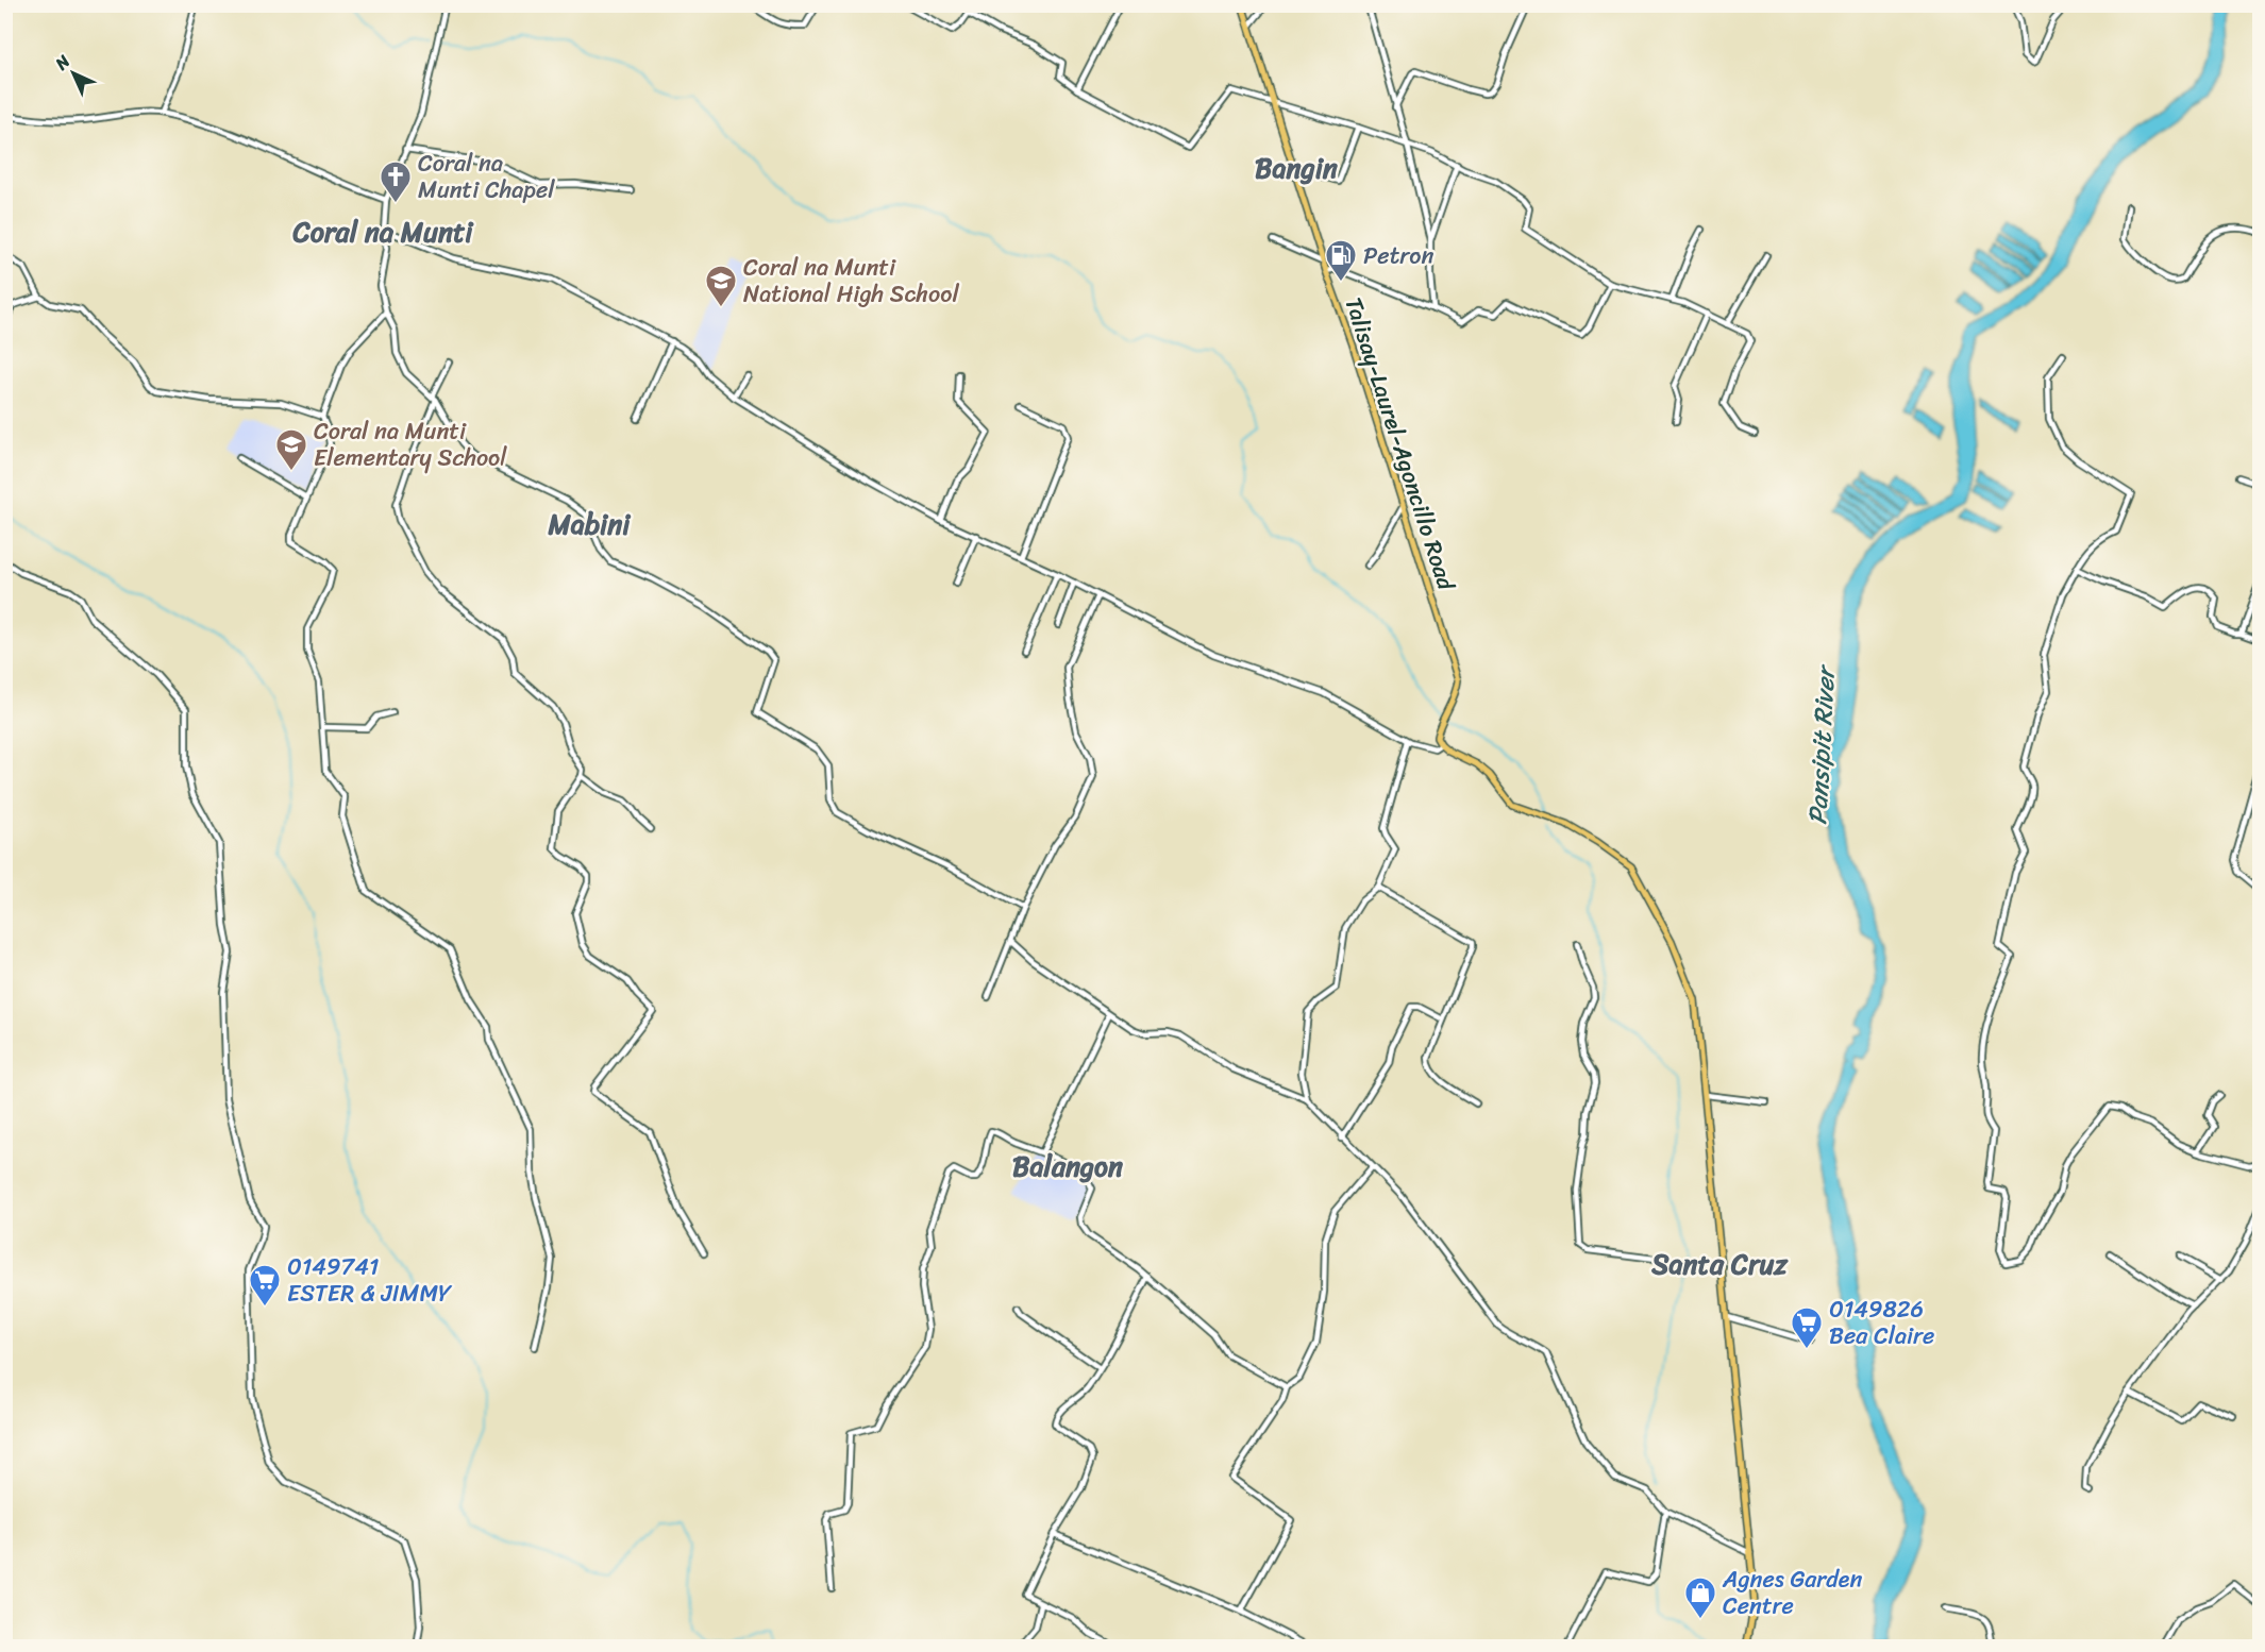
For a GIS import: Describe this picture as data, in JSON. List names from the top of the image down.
{
  "streets": {
    "main road": ["Talisay-Laurel-Agoncillo Road"]
  },
  "districts": [
    "Bangin",
    "Coral na Munti",
    "Mabini",
    "Balangon",
    "Santa Cruz"
  ],
  "water": ["Pansipit River"],
  "places": {
    "church": ["Coral na Munti Chapel"],
    "fuel station": ["Petron"],
    "school or university": ["Coral na Munti National High School", "Coral na Munti Elementary School"],
    "supermarket": ["0149741 ESTER & JIMMY", "0149826 Bea Claire"],
    "shop": ["Agnes Garden Centre"]
  },
  "north": "top left"
}
